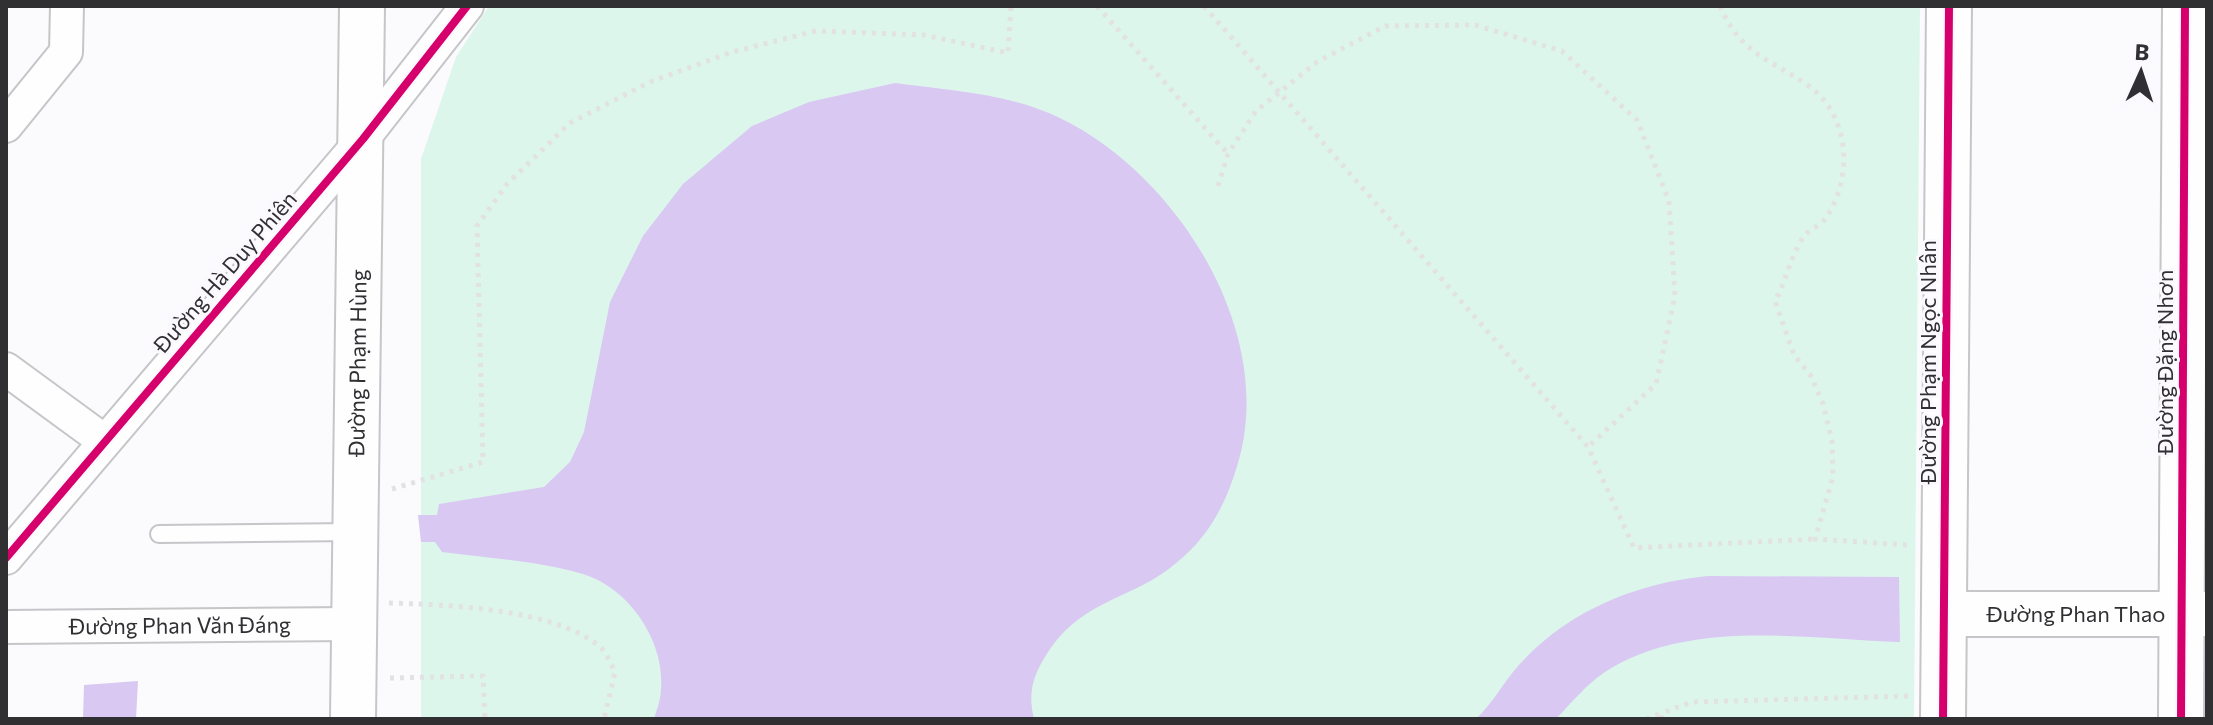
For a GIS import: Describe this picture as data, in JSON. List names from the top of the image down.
{
  "streets": {
    "street": [
      "Đường Hà Duy Phiên",
      "Đường Phạm Hùng",
      "Đường Phạm Ngọc Nhân",
      "Đường Đặng Nhơn",
      "Đường Phan Thao",
      "Đường Phan Văn Đáng"
    ]
  },
  "crossings": [
    ["Đường Hà Duy Phiên", "Đường Phạm Hùng"],
    ["Đường Phạm Hùng", "Đường Phan Văn Đáng"],
    ["Đường Phạm Ngọc Nhân", "Đường Phan Thao"],
    ["Đường Đặng Nhơn", "Đường Phan Thao"]
  ],
  "north": "top"
}
